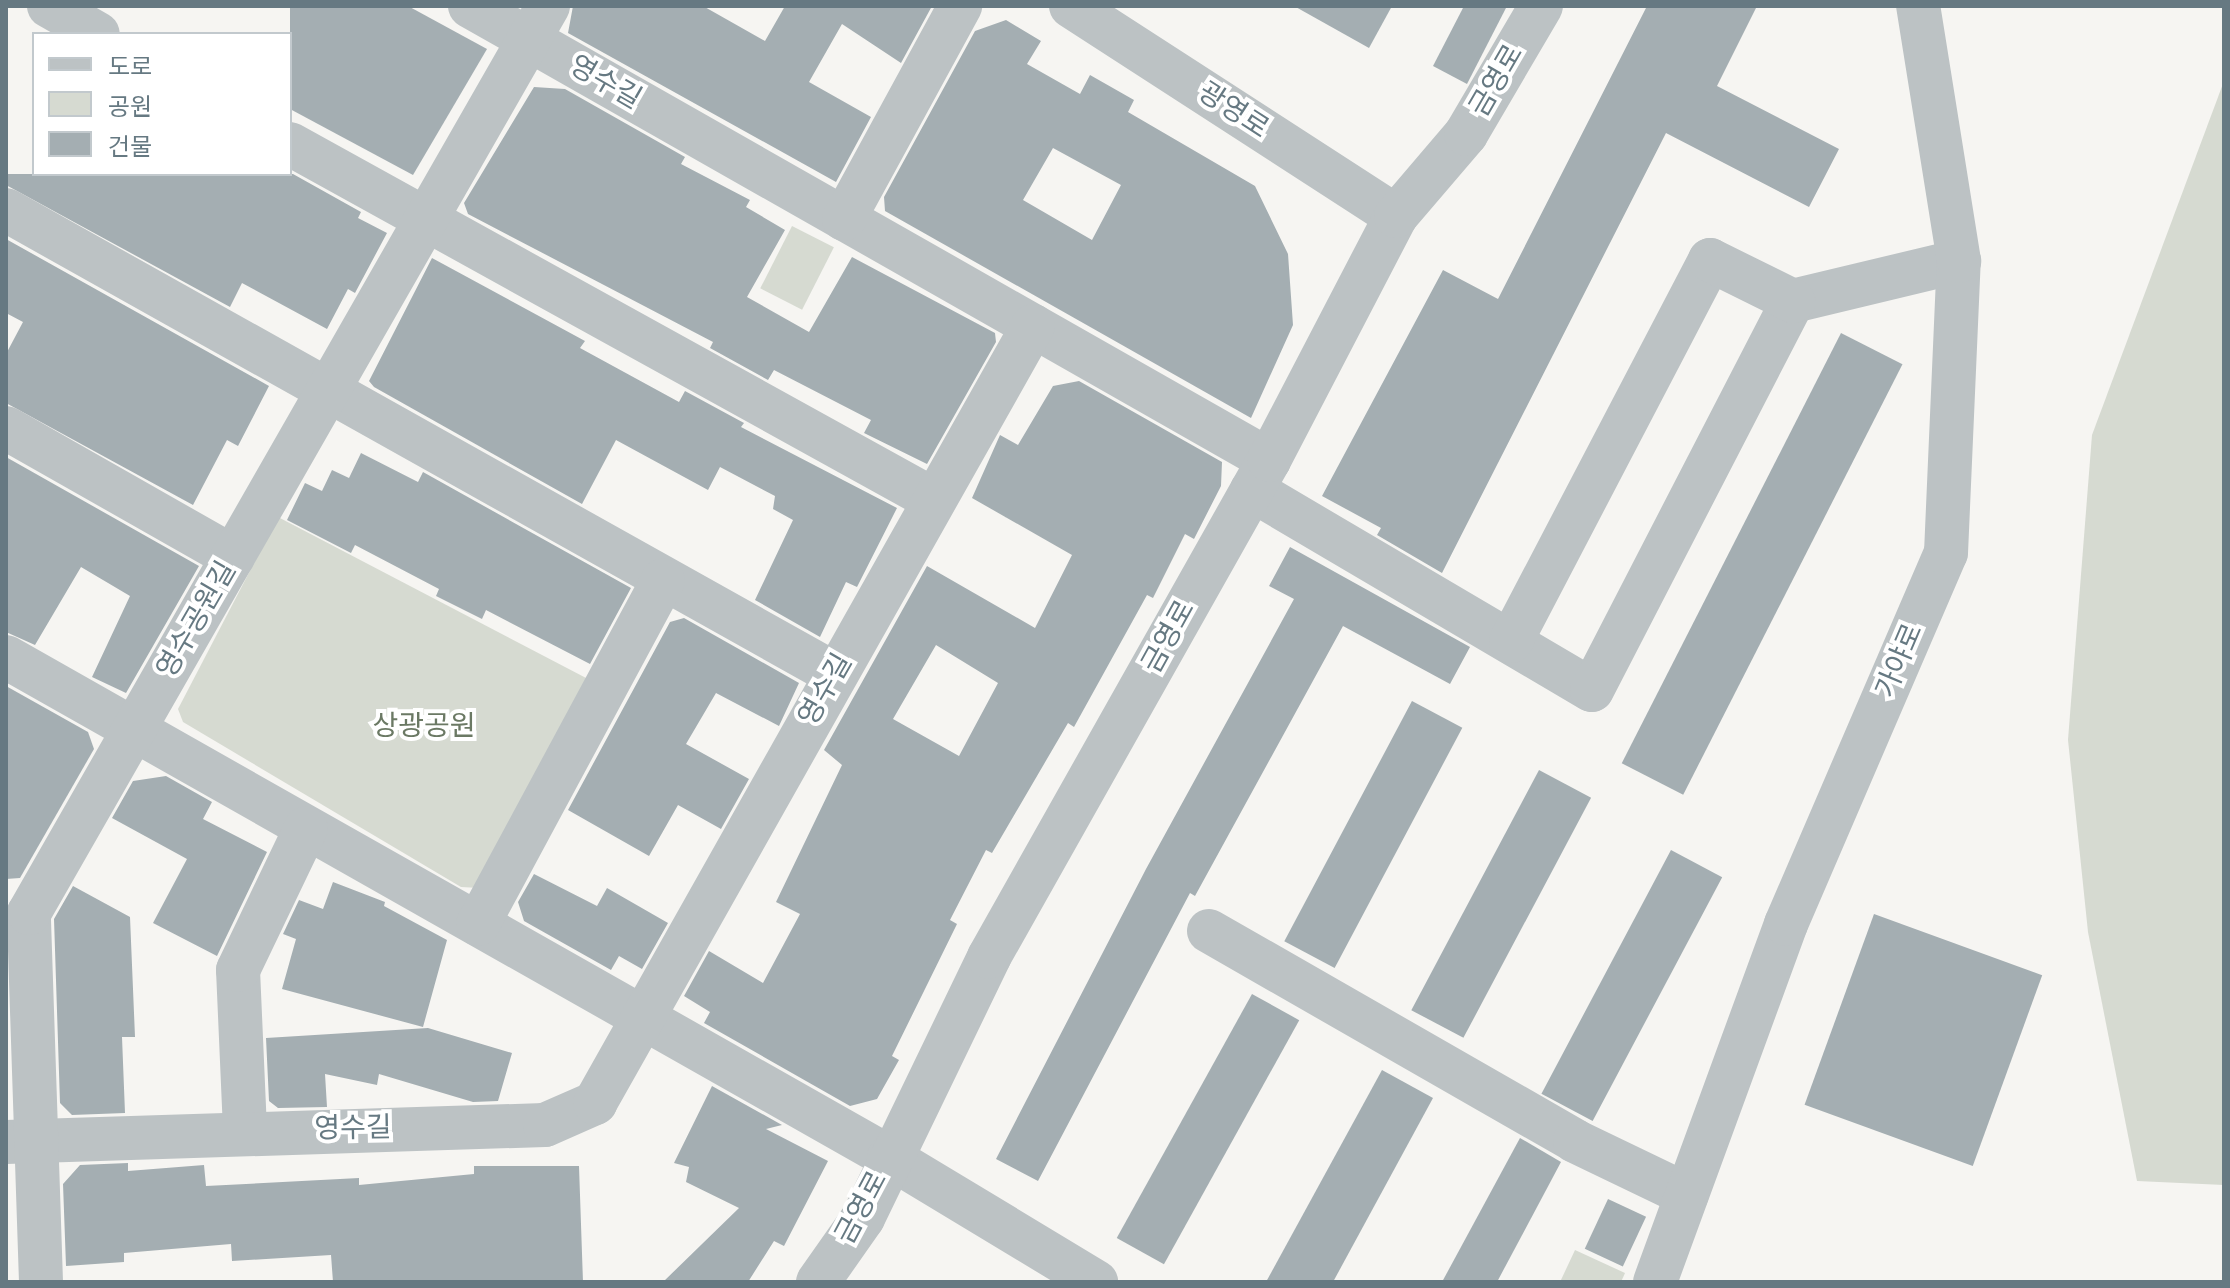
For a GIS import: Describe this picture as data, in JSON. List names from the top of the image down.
{
  "streets": {
    "street": [
      "금영로",
      "영수길",
      "광영로",
      "영수공원길",
      "가야로"
    ]
  },
  "crossings": [
    ["금영로", "광영로"],
    ["영수길", "영수공원길"]
  ],
  "parks": ["상광공원"],
  "legend": ["도로", "공원", "건물"]
}
